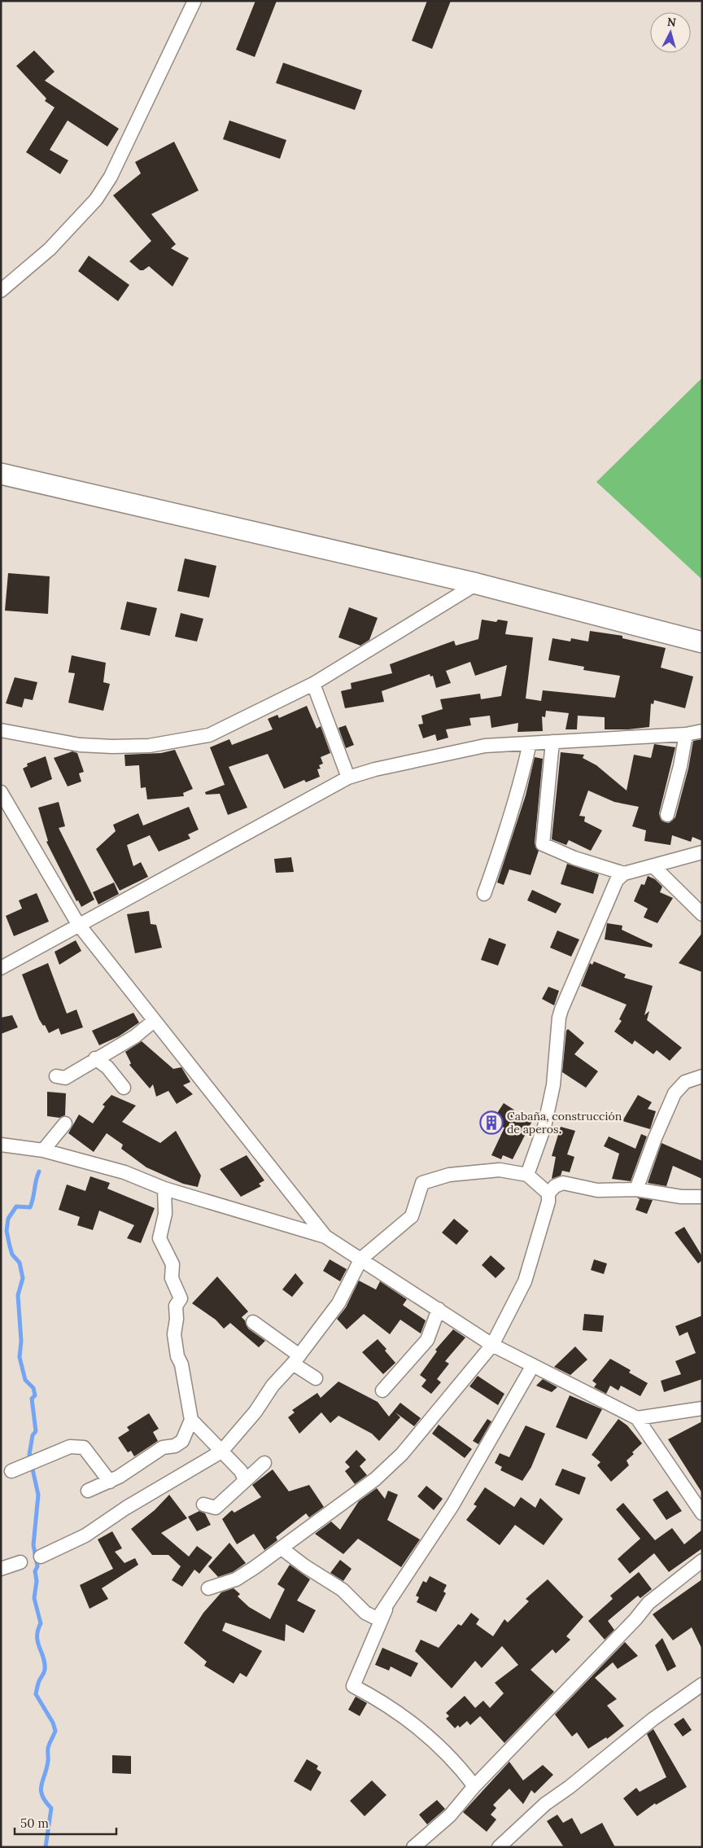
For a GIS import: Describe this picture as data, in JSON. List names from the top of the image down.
{
  "places": {
    "building": ["Cabaña, construcción de aperos."]
  },
  "scale_bar": "50 m",
  "north": "top"
}
